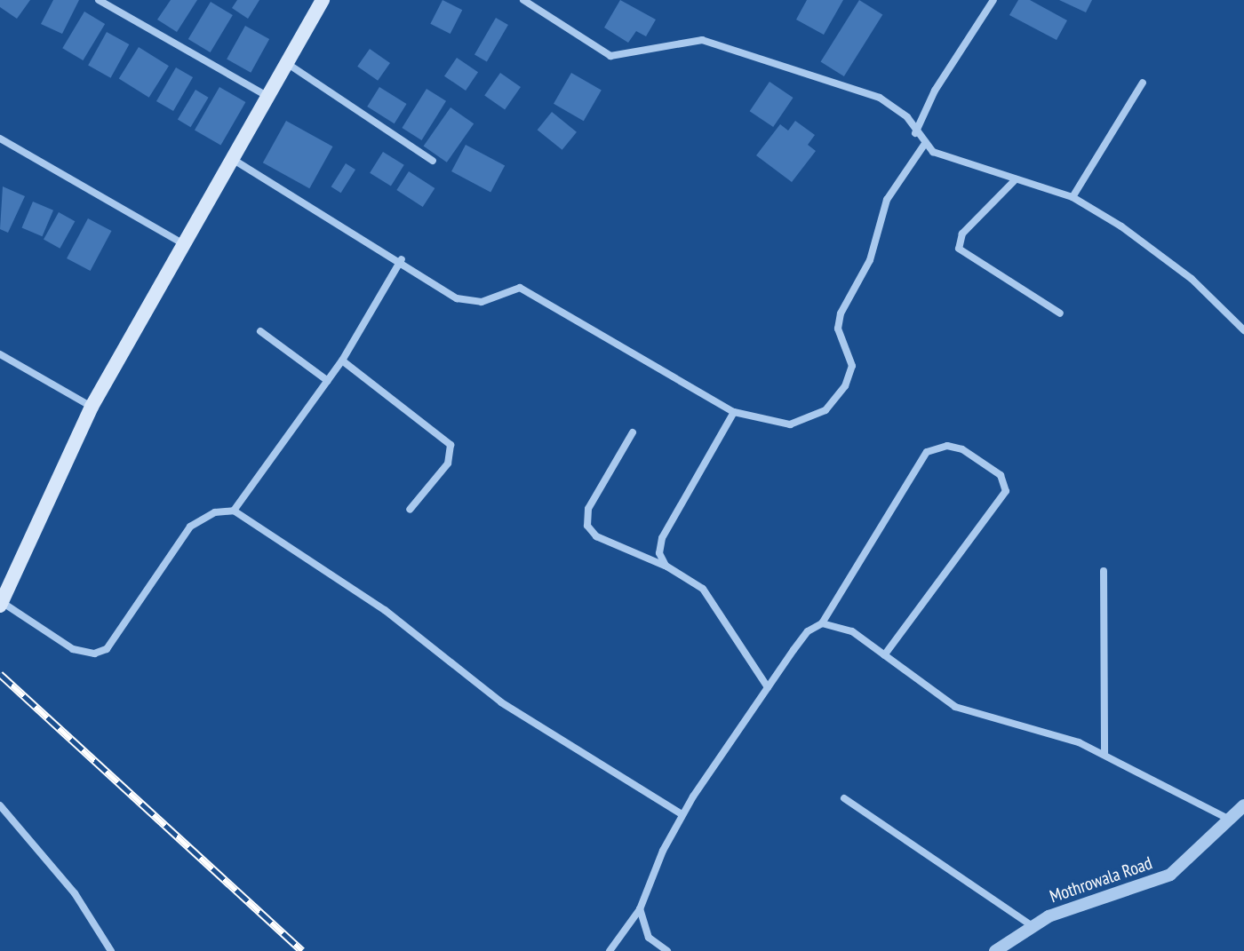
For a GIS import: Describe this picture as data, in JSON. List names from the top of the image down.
{
  "streets": {
    "street": ["Mothrowala Road"]
  }
}
